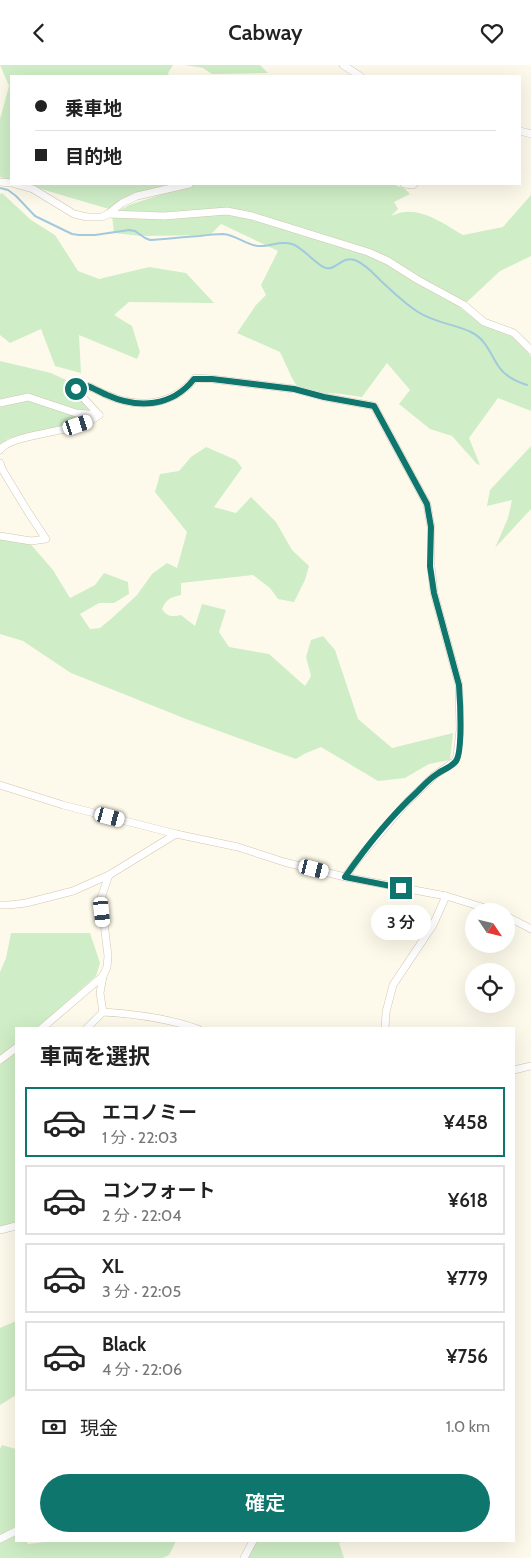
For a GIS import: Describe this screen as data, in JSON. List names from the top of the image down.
{
  "north": "bottom right",
  "page": {
    "header": "Cabway",
    "banner": ["乗車地", "目的地"],
    "bubble": "3 分",
    "heading": "車両を選択",
    "list": [
      {
        "name": "エコノミー",
        "note": "1 分 · 22:03",
        "value": "¥458"
      },
      {
        "name": "コンフォート",
        "note": "2 分 · 22:04",
        "value": "¥618"
      },
      {
        "name": "XL",
        "note": "3 分 · 22:05",
        "value": "¥779"
      },
      {
        "name": "Black",
        "note": "4 分 · 22:06",
        "value": "¥756"
      }
    ],
    "pay": ["現金", "1.0 km"],
    "buttons": "確定"
  }
}
